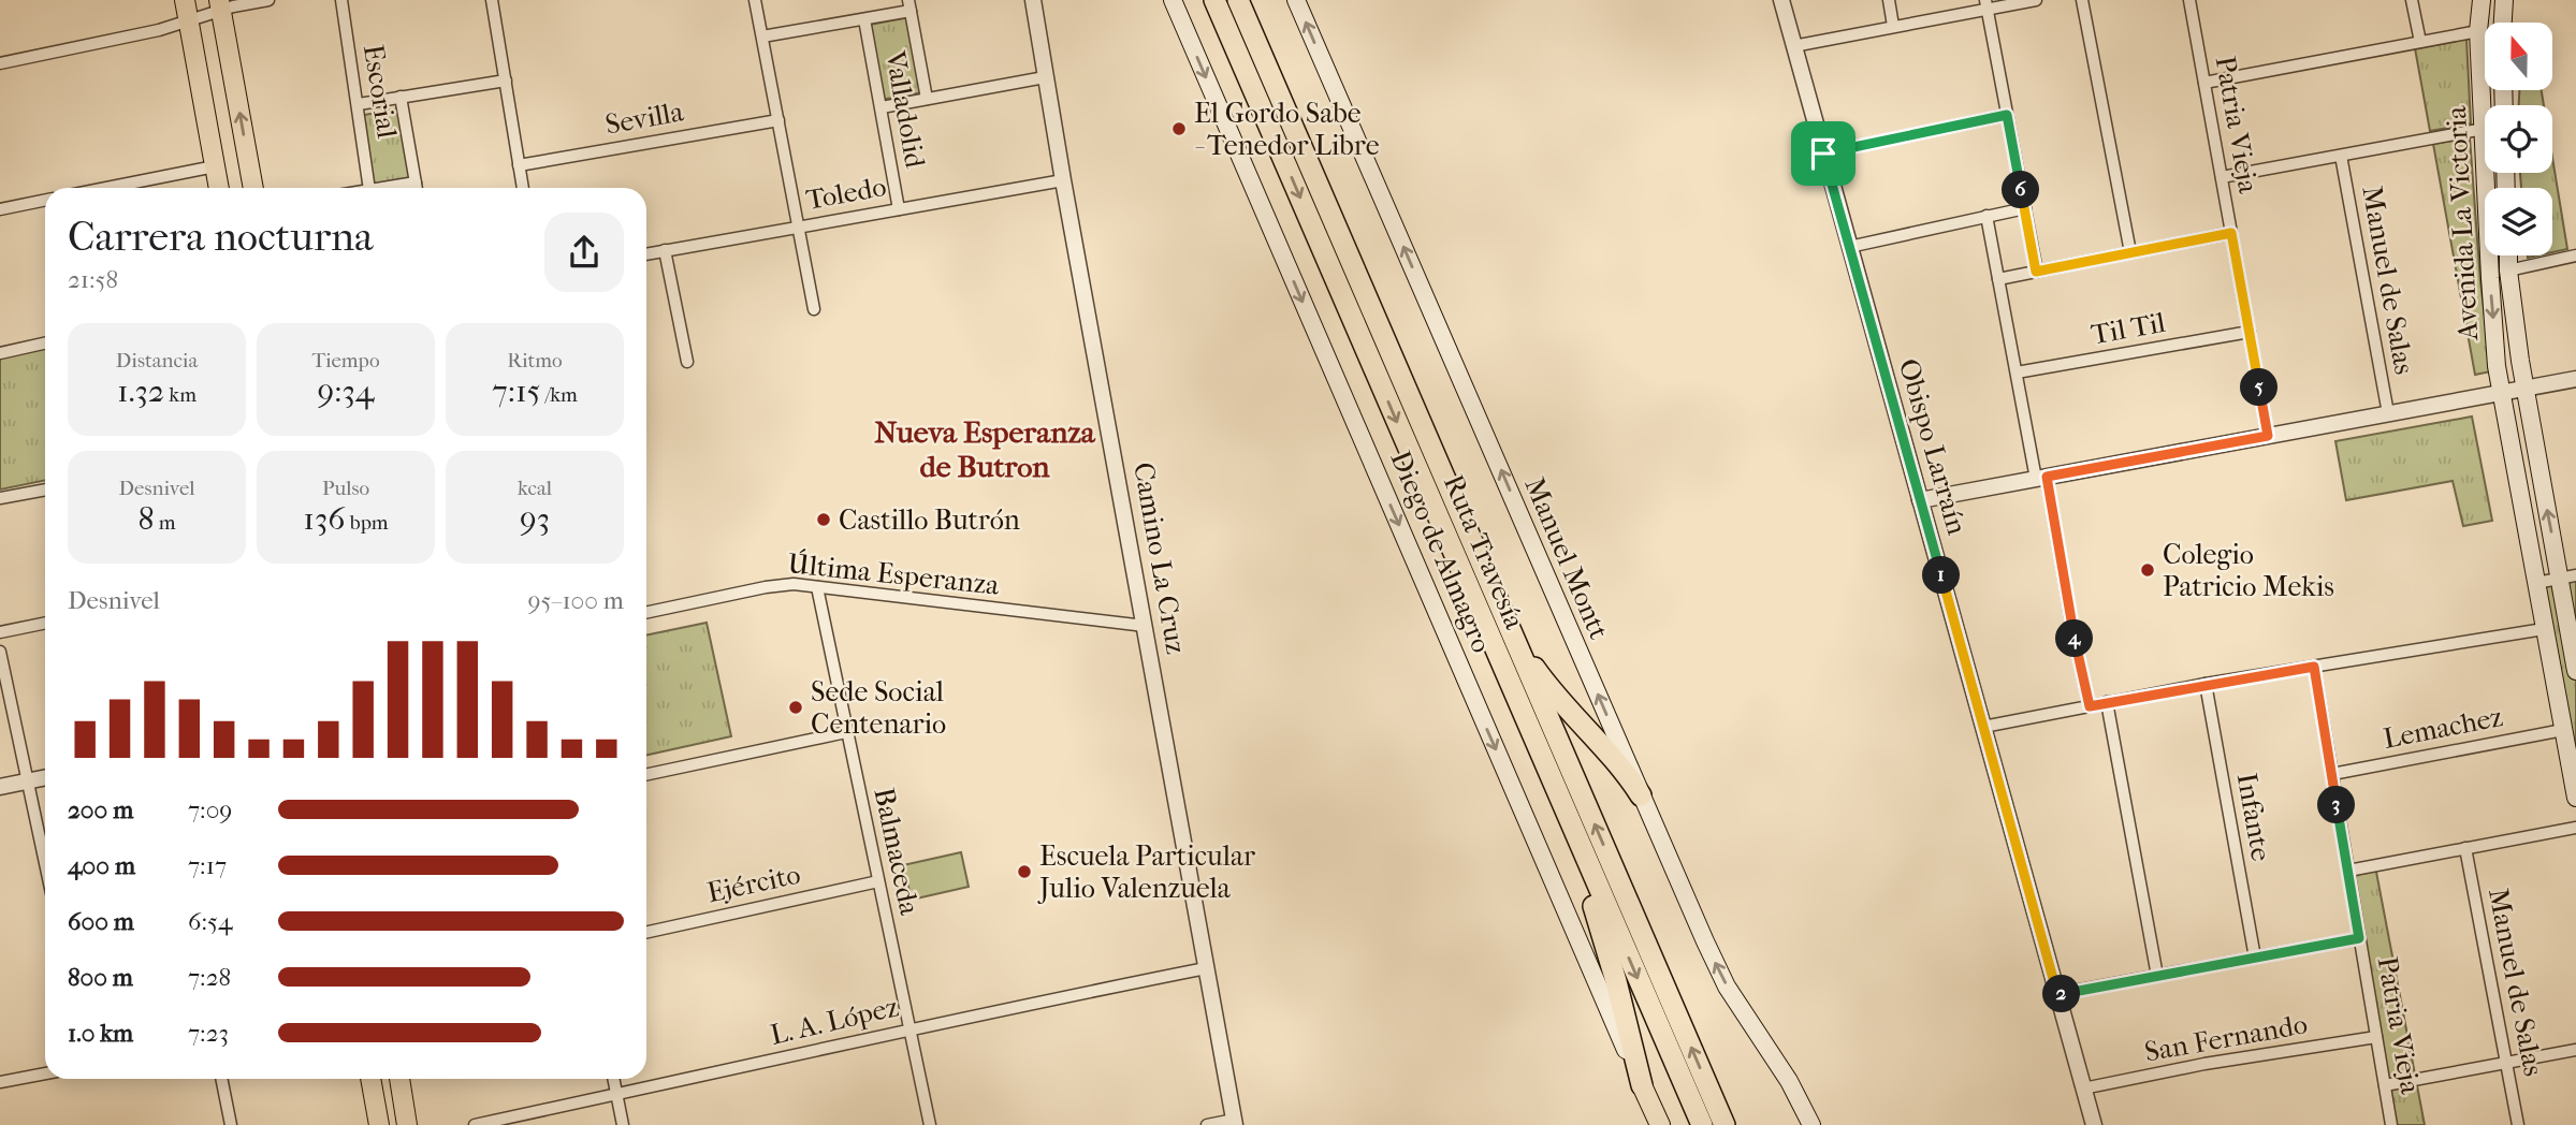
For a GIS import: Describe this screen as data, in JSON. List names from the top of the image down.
{
  "streets": {
    "highway": ["Ruta Travesía"],
    "main road": ["Avenida La Victoria", "Diego de Almagro", "Manuel Montt"],
    "street": [
      "Escorial",
      "Valladolid",
      "Sevilla",
      "Patria Vieja",
      "Toledo",
      "Manuel de Salas",
      "Til Til",
      "Obispo Larraín",
      "Camino La Cruz",
      "Última Esperanza",
      "Lemachez",
      "Infante",
      "Balmaceda",
      "Ejército",
      "L. A. López",
      "San Fernando"
    ]
  },
  "crossings": [
    ["Valladolid", "Toledo"],
    ["Patria Vieja", "Til Til"],
    ["Patria Vieja", "Lemachez"],
    ["Patria Vieja", "San Fernando"],
    ["Toledo", "Camino La Cruz"],
    ["Avenida La Victoria", "Lemachez"],
    ["Obispo Larraín", "San Fernando"],
    ["Camino La Cruz", "Última Esperanza"],
    ["Camino La Cruz", "L. A. López"],
    ["Última Esperanza", "Balmaceda"],
    ["Balmaceda", "Ejército"],
    ["Balmaceda", "L. A. López"]
  ],
  "one_way": ["Diego de Almagro", "Manuel Montt"],
  "districts": ["Nueva Esperanza de Butron"],
  "places": [
    "El Gordo Sabe - Tenedor Libre",
    "Castillo Butrón",
    "Colegio Patricio Mekis",
    "Sede Social Centenario",
    "Escuela Particular Julio Valenzuela"
  ],
  "north": "top",
  "page": {
    "pins": [
      "6",
      "5",
      "1",
      "4",
      "3",
      "2"
    ],
    "heading": ["Carrera nocturna", "21:58"],
    "stats": [
      ["Distancia", "1.32 km"],
      ["Tiempo", "9:34"],
      ["Ritmo", "7:15 /km"],
      ["Desnivel", "8 m"],
      ["Pulso", "136 bpm"],
      ["kcal", "93"]
    ],
    "chart": ["Desnivel", "95–100 m"],
    "list": [
      {
        "name": "200 m",
        "note": "7:09"
      },
      {
        "name": "400 m",
        "note": "7:17"
      },
      {
        "name": "600 m",
        "note": "6:54"
      },
      {
        "name": "800 m",
        "note": "7:28"
      },
      {
        "name": "1.0 km",
        "note": "7:23"
      }
    ]
  }
}
